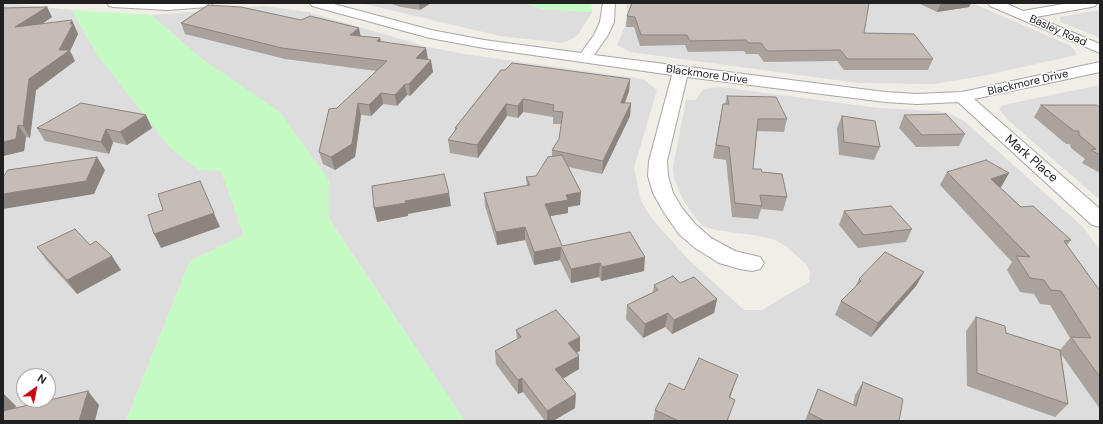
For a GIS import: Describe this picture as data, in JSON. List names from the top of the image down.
{
  "streets": {
    "street": ["Basley Road", "Blackmore Drive", "Mark Place"]
  },
  "crossings": [
    ["Blackmore Drive", "Mark Place"]
  ],
  "north": "top right"
}
